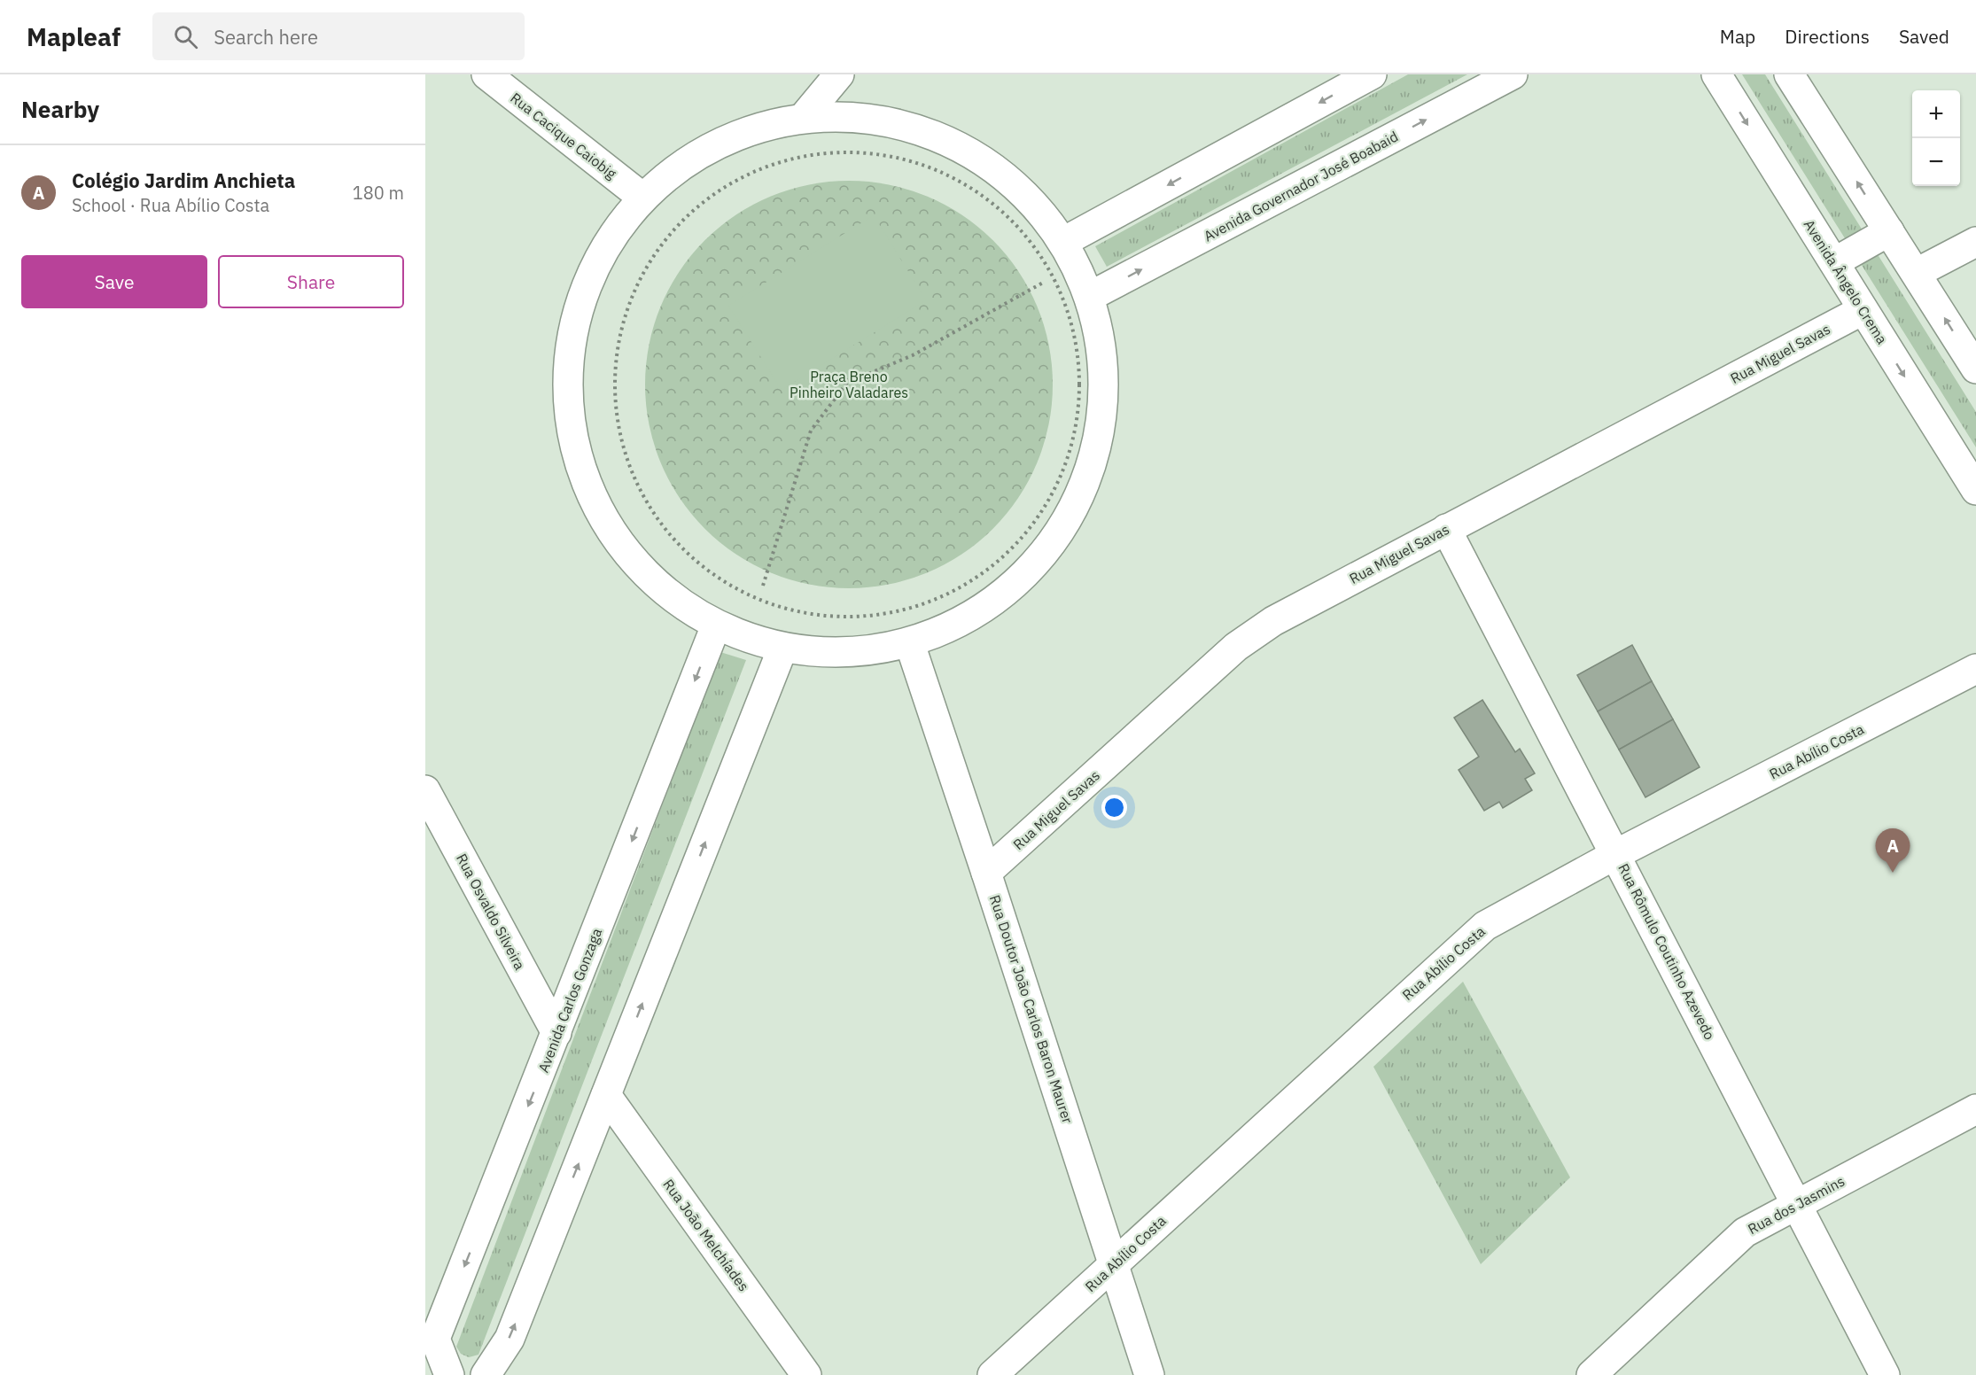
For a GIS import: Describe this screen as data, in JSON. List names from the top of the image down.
{
  "streets": {
    "street": [
      "Rua Cacique Caiobig",
      "Avenida Governador José Boabaid",
      "Avenida Ângelo Crema",
      "Rua Miguel Savas",
      "Rua Abílio Costa",
      "Rua Osvaldo Silveira",
      "Rua Rômulo Coutinho Azevedo",
      "Avenida Carlos Gonzaga",
      "Rua Doutor João Carlos Baron Maurer",
      "Rua dos Jasmins",
      "Rua João Melchíades"
    ]
  },
  "crossings": [
    ["Avenida Ângelo Crema", "Rua Miguel Savas"],
    ["Rua Miguel Savas", "Rua Rômulo Coutinho Azevedo"],
    ["Rua Miguel Savas", "Rua Doutor João Carlos Baron Maurer"],
    ["Rua Abílio Costa", "Rua Rômulo Coutinho Azevedo"],
    ["Rua Abílio Costa", "Rua Doutor João Carlos Baron Maurer"],
    ["Rua Osvaldo Silveira", "Avenida Carlos Gonzaga"],
    ["Rua Rômulo Coutinho Azevedo", "Rua dos Jasmins"]
  ],
  "parks": ["Praça Breno Pinheiro Valadares"],
  "page": {
    "header": "Mapleaf",
    "search": "Search here",
    "nav": ["Map", "Directions", "Saved"],
    "heading": "Nearby",
    "map_buttons": ["+", "−"],
    "list": [
      {
        "mark": "A",
        "name": "Colégio Jardim Anchieta",
        "note": "School · Rua Abílio Costa",
        "value": "180 m"
      }
    ],
    "buttons": ["Save", "Share"],
    "pins": "A"
  }
}
